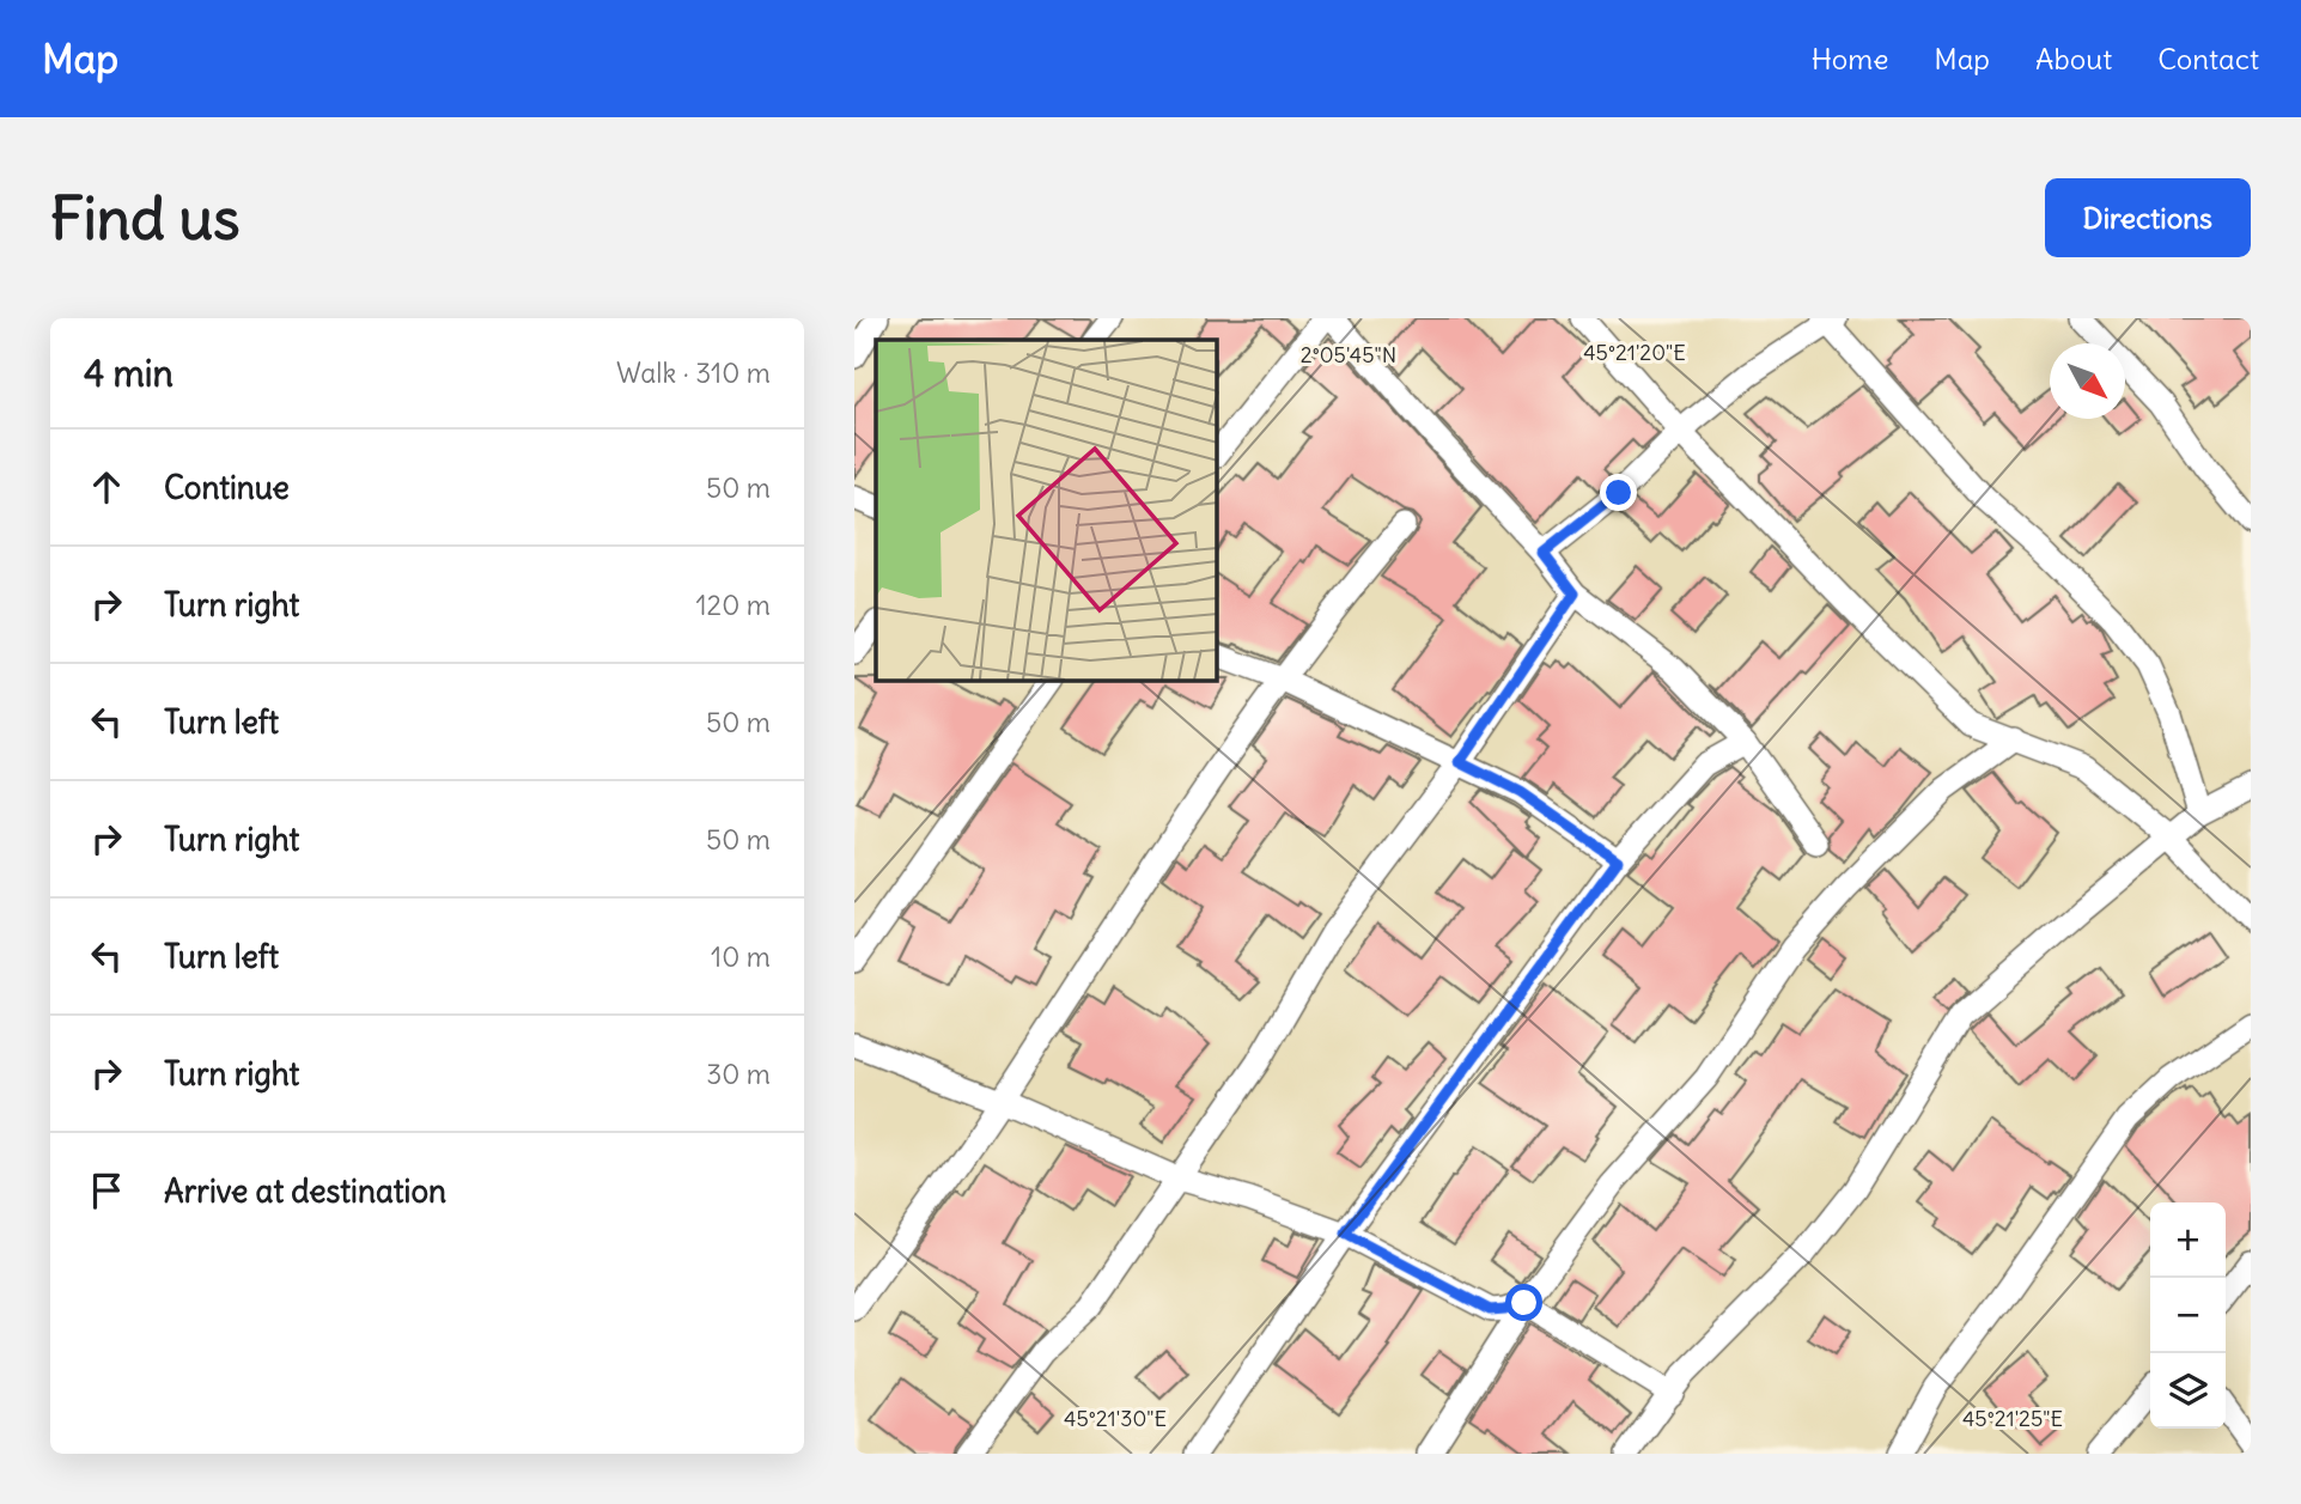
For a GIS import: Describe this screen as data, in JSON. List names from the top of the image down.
{
  "north": "bottom right",
  "page": {
    "header": "Map",
    "nav": [
      "Home",
      "Map",
      "About",
      "Contact"
    ],
    "buttons": "Directions",
    "title": "Find us",
    "heading": ["4 min", "Walk · 310 m"],
    "list": [
      ["Continue", "50 m"],
      ["Turn right", "120 m"],
      ["Turn left", "50 m"],
      ["Turn right", "50 m"],
      ["Turn left", "10 m"],
      ["Turn right", "30 m"],
      "Arrive at destination"
    ],
    "map_buttons": ["+", "−"]
  },
  "coordinates": [
    "45°21'20\"E",
    "2°05'45\"N",
    "45°21'30\"E",
    "45°21'25\"E"
  ]
}
